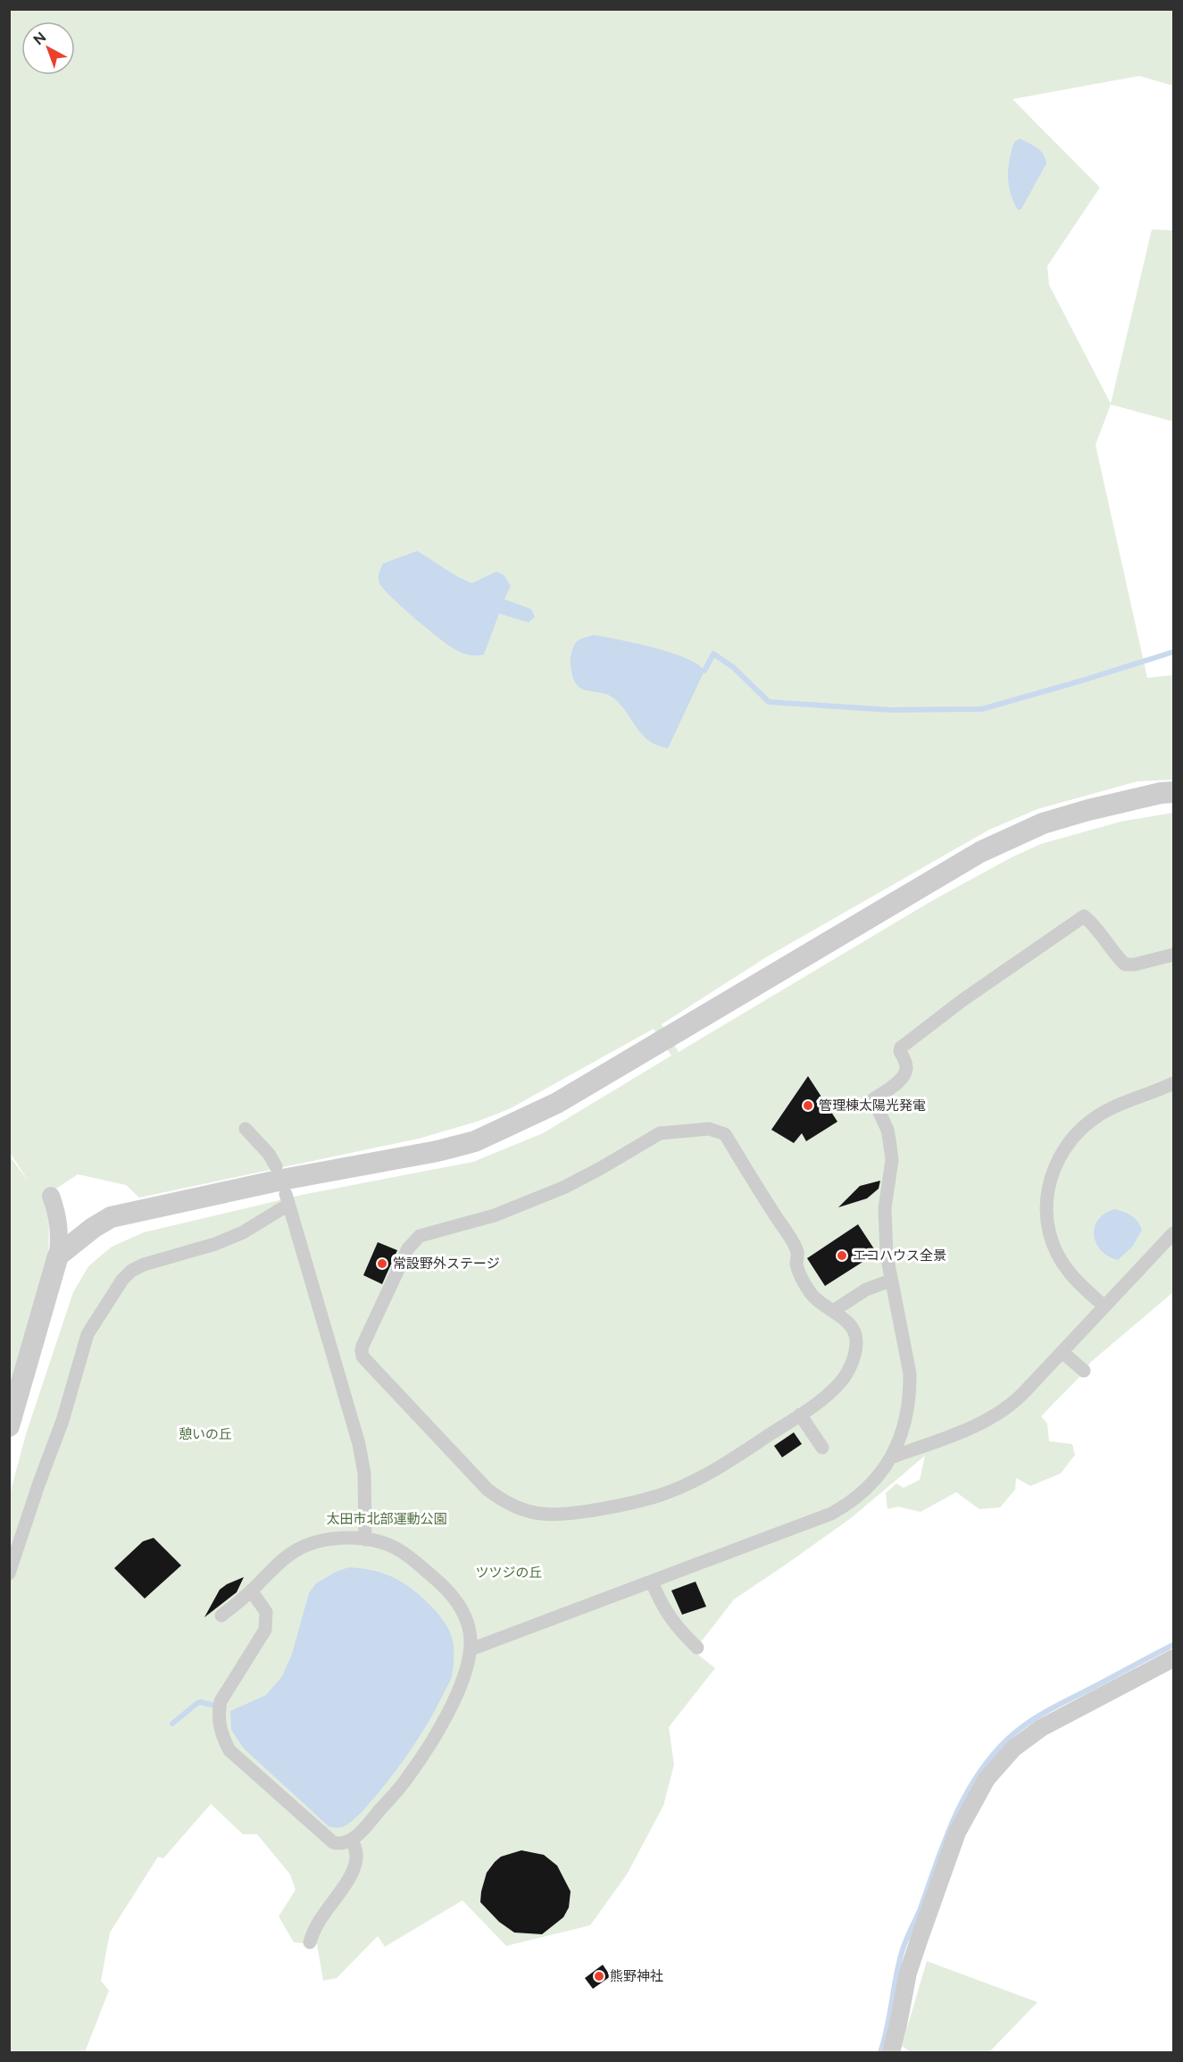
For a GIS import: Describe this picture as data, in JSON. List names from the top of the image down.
{
  "parks": ["憩いの丘", "太田市北部運動公園", "ツツジの丘"],
  "places": [
    "管理棟太陽光発電",
    "エコハウス全景",
    "常設野外ステージ",
    "熊野神社"
  ],
  "north": "top left"
}
